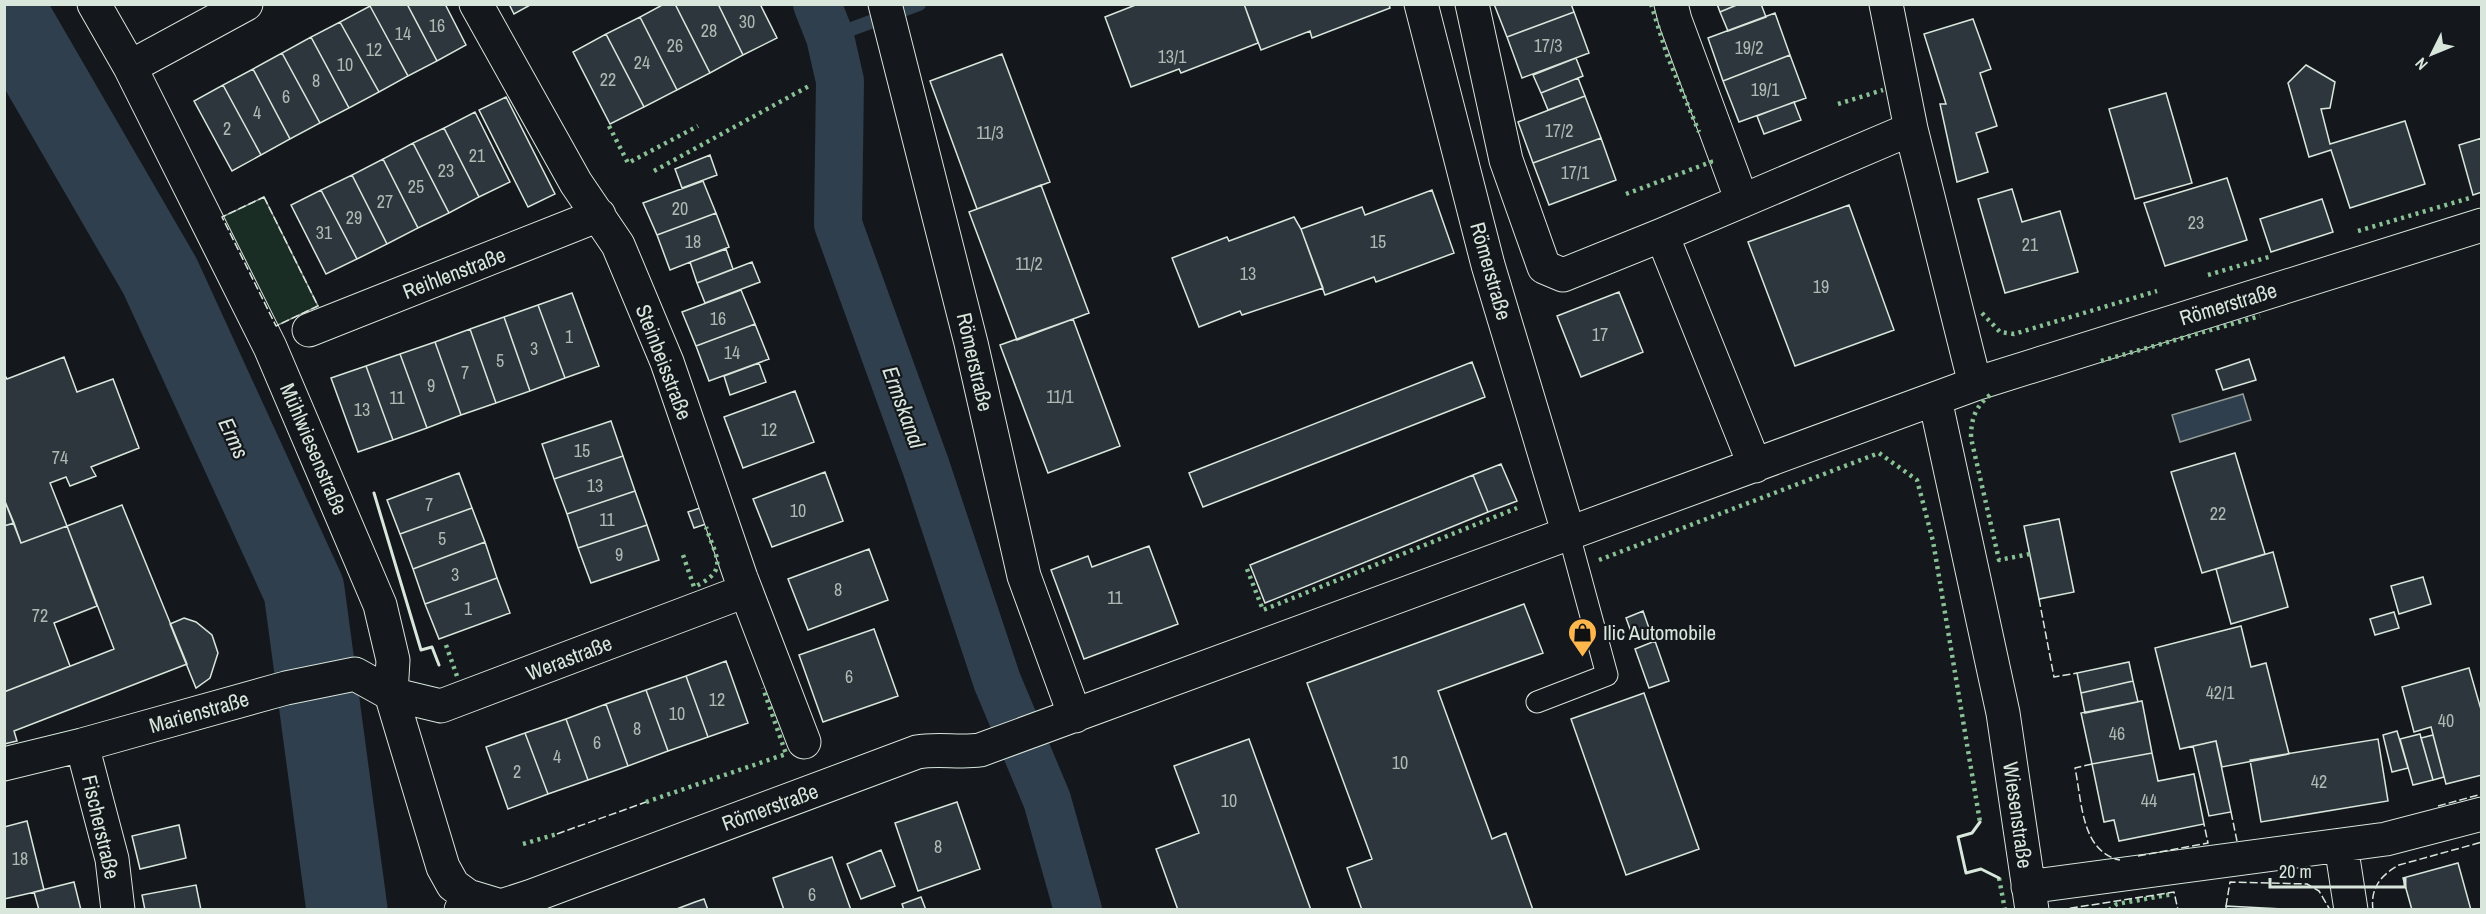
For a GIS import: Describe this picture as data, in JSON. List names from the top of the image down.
{
  "streets": {
    "street": [
      "Römerstraße",
      "Reihlenstraße",
      "Steinbeisstraße",
      "Mühlwiesenstraße",
      "Werastraße",
      "Marienstraße",
      "Wiesenstraße",
      "Fischerstraße"
    ]
  },
  "crossings": [
    ["Römerstraße", "Mühlwiesenstraße"],
    ["Römerstraße", "Wiesenstraße"],
    ["Reihlenstraße", "Steinbeisstraße"],
    ["Steinbeisstraße", "Werastraße"],
    ["Mühlwiesenstraße", "Werastraße"],
    ["Mühlwiesenstraße", "Marienstraße"],
    ["Werastraße", "Marienstraße"],
    ["Marienstraße", "Fischerstraße"]
  ],
  "water": ["Ermskanal", "Erms"],
  "places": {
    "shop": ["Ilic Automobile"]
  },
  "house_numbers": [
    "30",
    "16",
    "28",
    "14",
    "26",
    "17/3",
    "19/2",
    "12",
    "13/1",
    "24",
    "10",
    "22",
    "8",
    "19/1",
    "6",
    "4",
    "2",
    "17/2",
    "11/3",
    "21",
    "23",
    "17/1",
    "25",
    "27",
    "20",
    "29",
    "23",
    "31",
    "18",
    "15",
    "21",
    "11/2",
    "13",
    "19",
    "16",
    "17",
    "1",
    "3",
    "14",
    "5",
    "7",
    "9",
    "11/1",
    "11",
    "13",
    "12",
    "15",
    "74",
    "13",
    "7",
    "10",
    "22",
    "11",
    "5",
    "9",
    "3",
    "8",
    "11",
    "1",
    "72",
    "6",
    "42/1",
    "12",
    "10",
    "40",
    "8",
    "46",
    "6",
    "4",
    "10",
    "2",
    "42",
    "10",
    "44",
    "8",
    "18",
    "6"
  ],
  "scale_bar": "20 m",
  "north": "bottom left"
}
